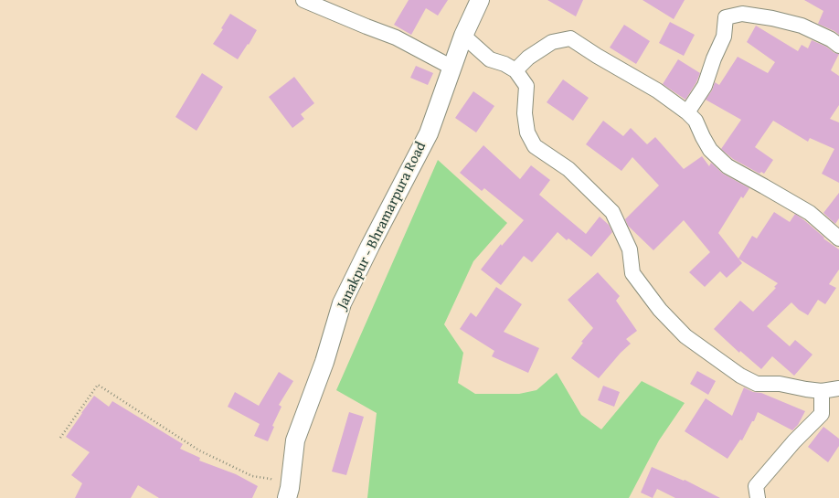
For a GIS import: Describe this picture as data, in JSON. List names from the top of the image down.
{
  "streets": {
    "street": ["Janakpur - Bhramarpura Road"]
  }
}
